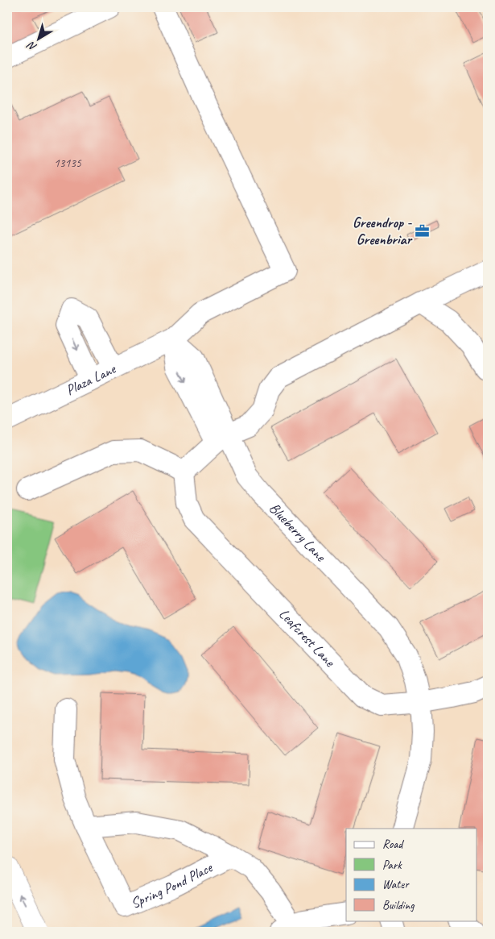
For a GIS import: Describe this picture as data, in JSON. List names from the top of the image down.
{
  "streets": {
    "street": [
      "Plaza Lane",
      "Blueberry Lane",
      "Leafcrest Lane",
      "Spring Pond Place"
    ]
  },
  "crossings": [
    ["Plaza Lane", "Blueberry Lane"],
    ["Blueberry Lane", "Leafcrest Lane"]
  ],
  "places": {
    "office": ["Greendrop - Greenbriar"]
  },
  "house_numbers": ["13135"],
  "legend": [
    "Road",
    "Park",
    "Water",
    "Building"
  ],
  "north": "bottom left"
}
